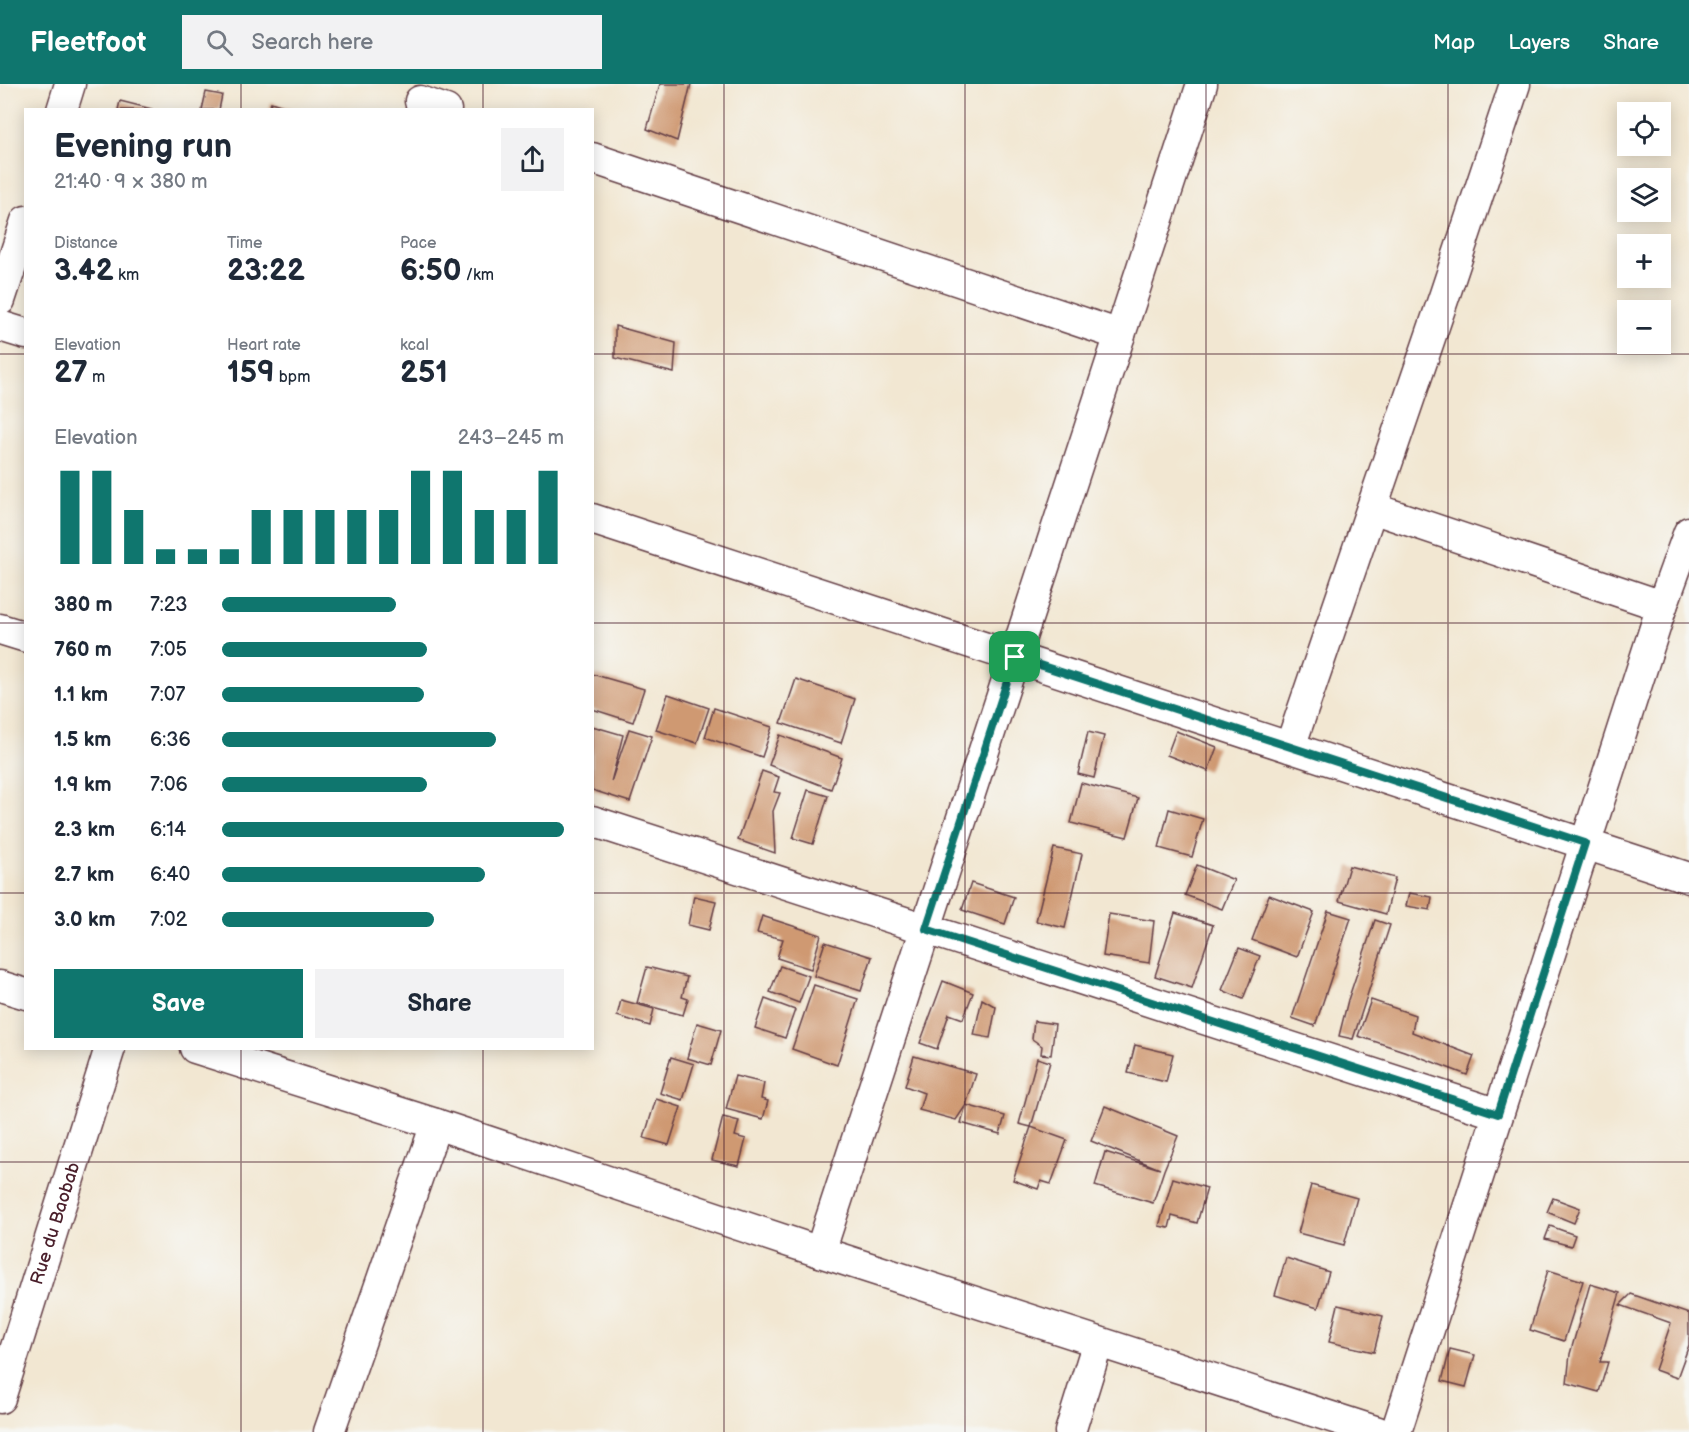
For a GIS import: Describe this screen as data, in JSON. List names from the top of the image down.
{
  "streets": {
    "street": ["Rue du Baobab"]
  },
  "page": {
    "header": "Fleetfoot",
    "search": "Search here",
    "nav": ["Map", "Layers", "Share"],
    "map_buttons": ["+", "−"],
    "heading": ["Evening run", "21:40 · 9 × 380 m"],
    "stats": [
      ["Distance", "3.42 km"],
      ["Time", "23:22"],
      ["Pace", "6:50 /km"],
      ["Elevation", "27 m"],
      ["Heart rate", "159 bpm"],
      ["kcal", "251"]
    ],
    "chart": ["Elevation", "243–245 m"],
    "list": [
      {
        "name": "380 m",
        "note": "7:23"
      },
      {
        "name": "760 m",
        "note": "7:05"
      },
      {
        "name": "1.1 km",
        "note": "7:07"
      },
      {
        "name": "1.5 km",
        "note": "6:36"
      },
      {
        "name": "1.9 km",
        "note": "7:06"
      },
      {
        "name": "2.3 km",
        "note": "6:14"
      },
      {
        "name": "2.7 km",
        "note": "6:40"
      },
      {
        "name": "3.0 km",
        "note": "7:02"
      }
    ],
    "buttons": ["Save", "Share"]
  }
}
